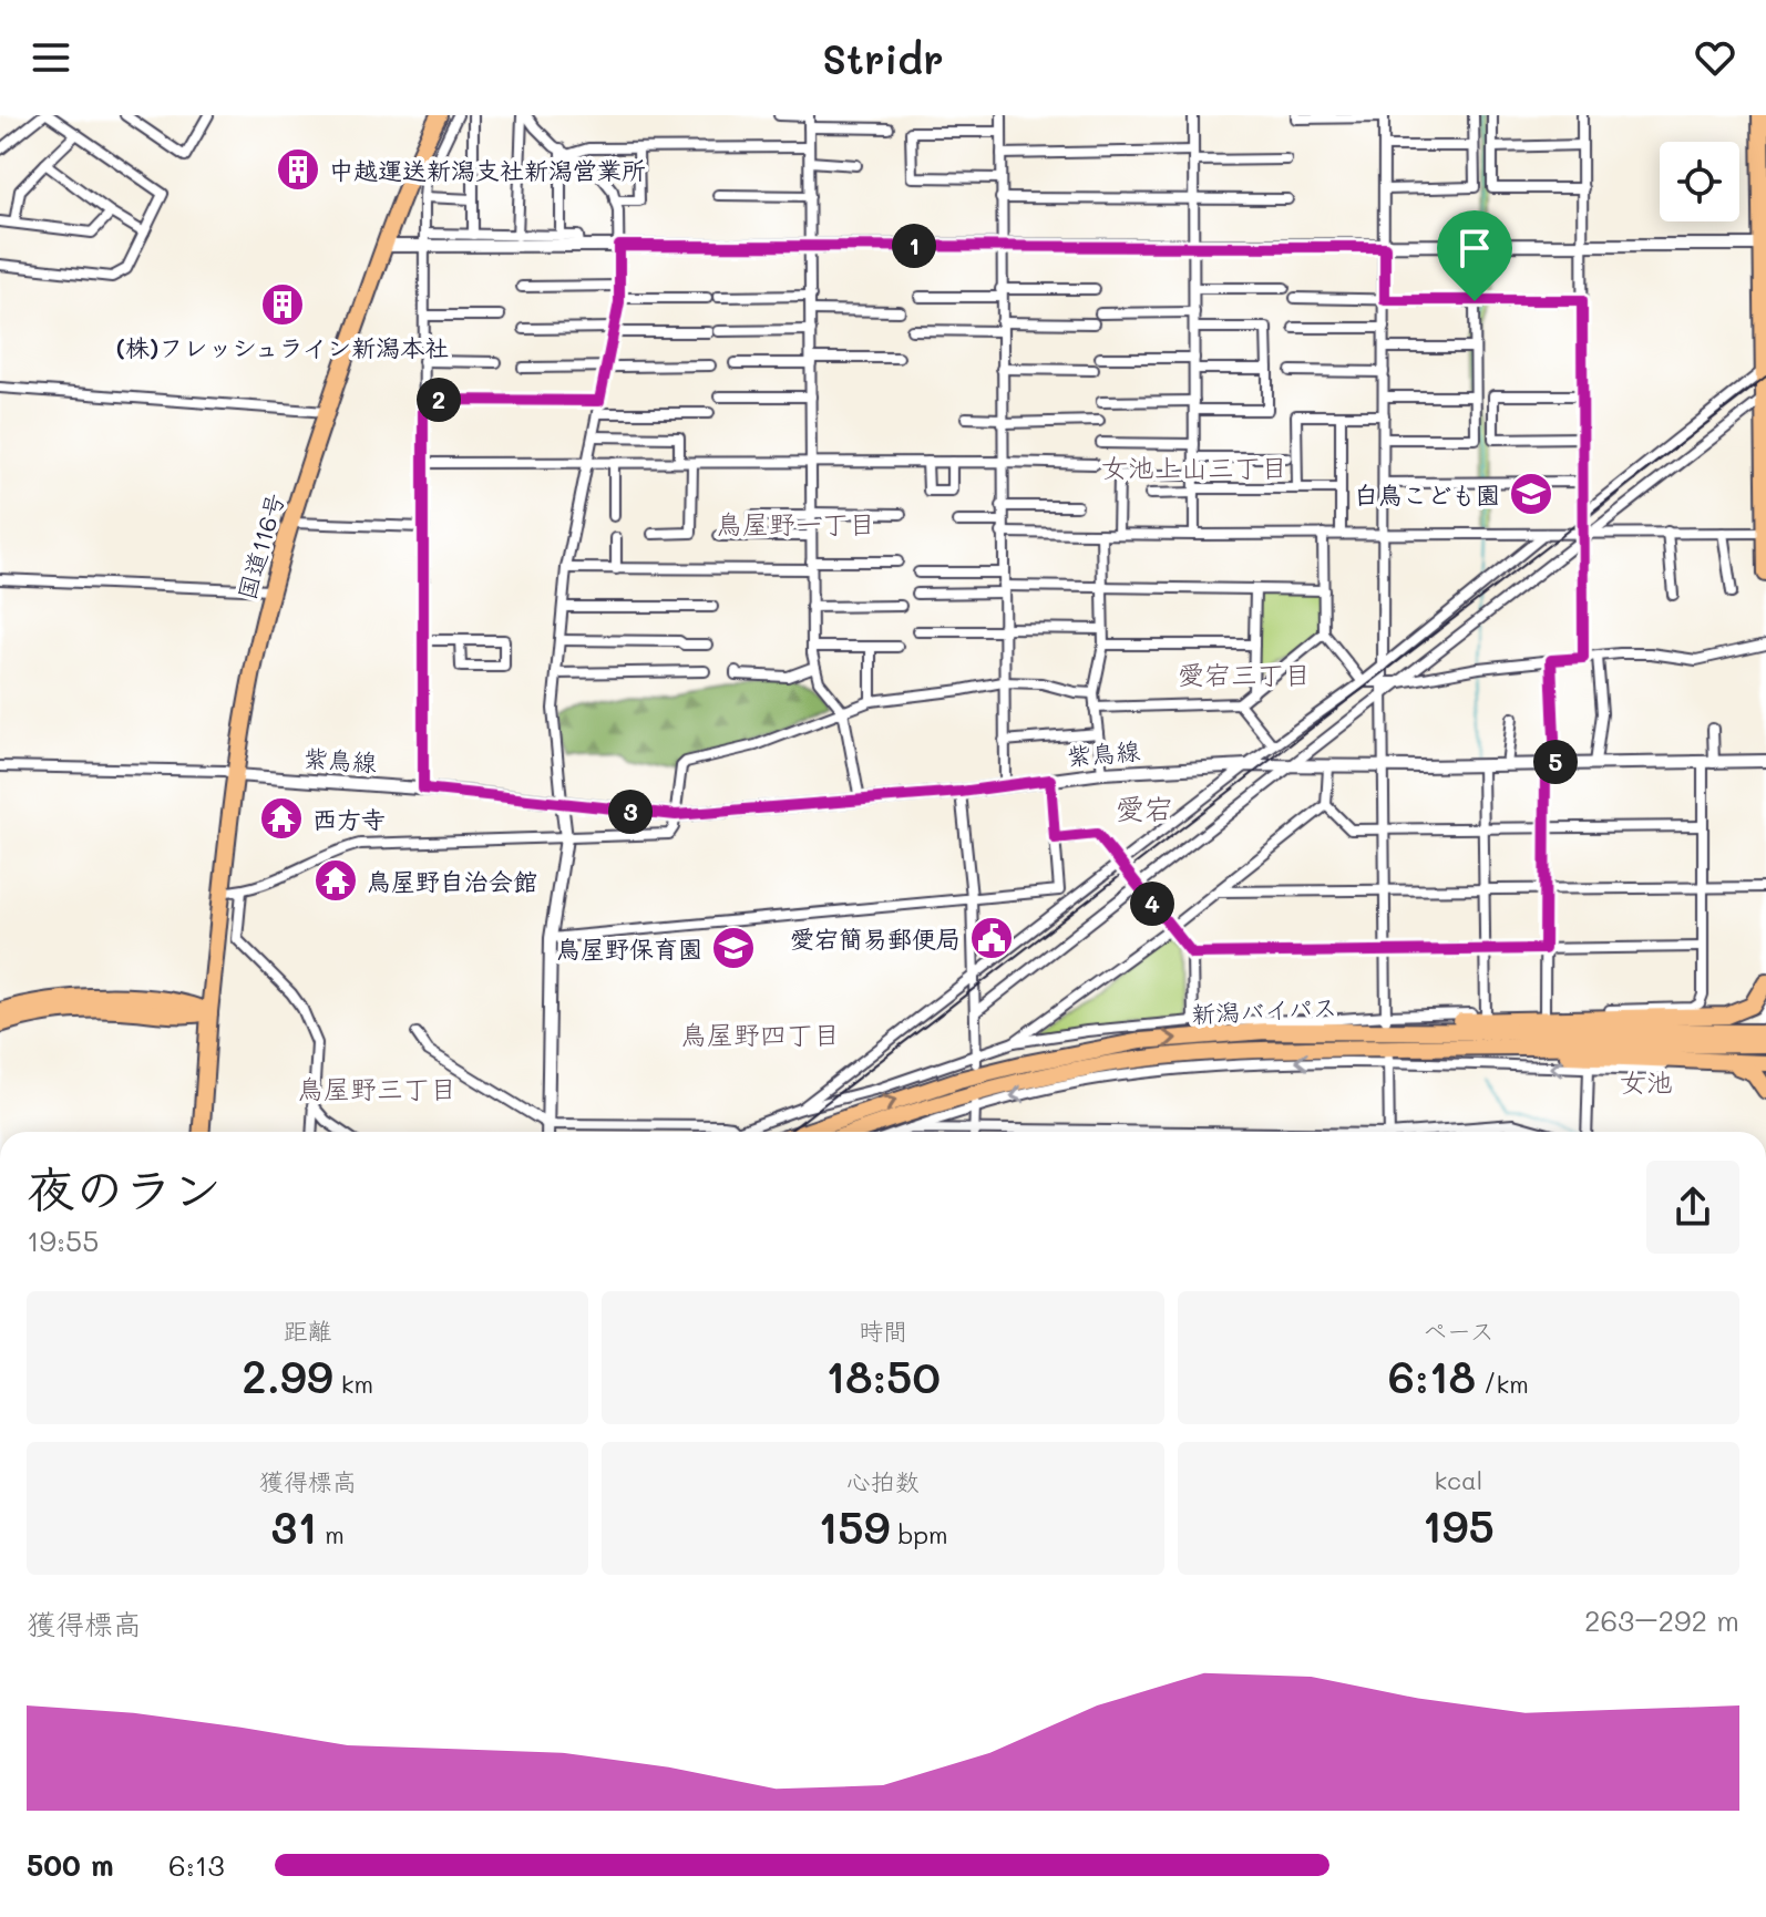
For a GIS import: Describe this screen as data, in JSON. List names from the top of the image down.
{
  "streets": {
    "main road": ["国道116号", "新潟バイパス"],
    "street": ["紫鳥線"]
  },
  "crossings": [
    ["国道116号", "紫鳥線"]
  ],
  "districts": [
    "女池上山三丁目",
    "鳥屋野一丁目",
    "愛宕三丁目",
    "愛宕",
    "鳥屋野四丁目",
    "女池",
    "鳥屋野三丁目"
  ],
  "places": {
    "building": ["中越運送新潟支社新潟営業所", "(株)フレッシュライン新潟本社"],
    "school or university": ["白鳥こども園", "鳥屋野保育園"],
    "temple": ["西方寺", "鳥屋野自治会館"],
    "public building": ["愛宕簡易郵便局"]
  },
  "page": {
    "header": "Stridr",
    "pins": [
      "1",
      "2",
      "5",
      "3",
      "4"
    ],
    "heading": ["夜のラン", "19:55"],
    "stats": [
      ["距離", "2.99 km"],
      ["時間", "18:50"],
      ["ペース", "6:18 /km"],
      ["獲得標高", "31 m"],
      ["心拍数", "159 bpm"],
      ["kcal", "195"]
    ],
    "chart": ["獲得標高", "263–292 m"],
    "list": [
      {
        "name": "500 m",
        "note": "6:13"
      }
    ]
  }
}
